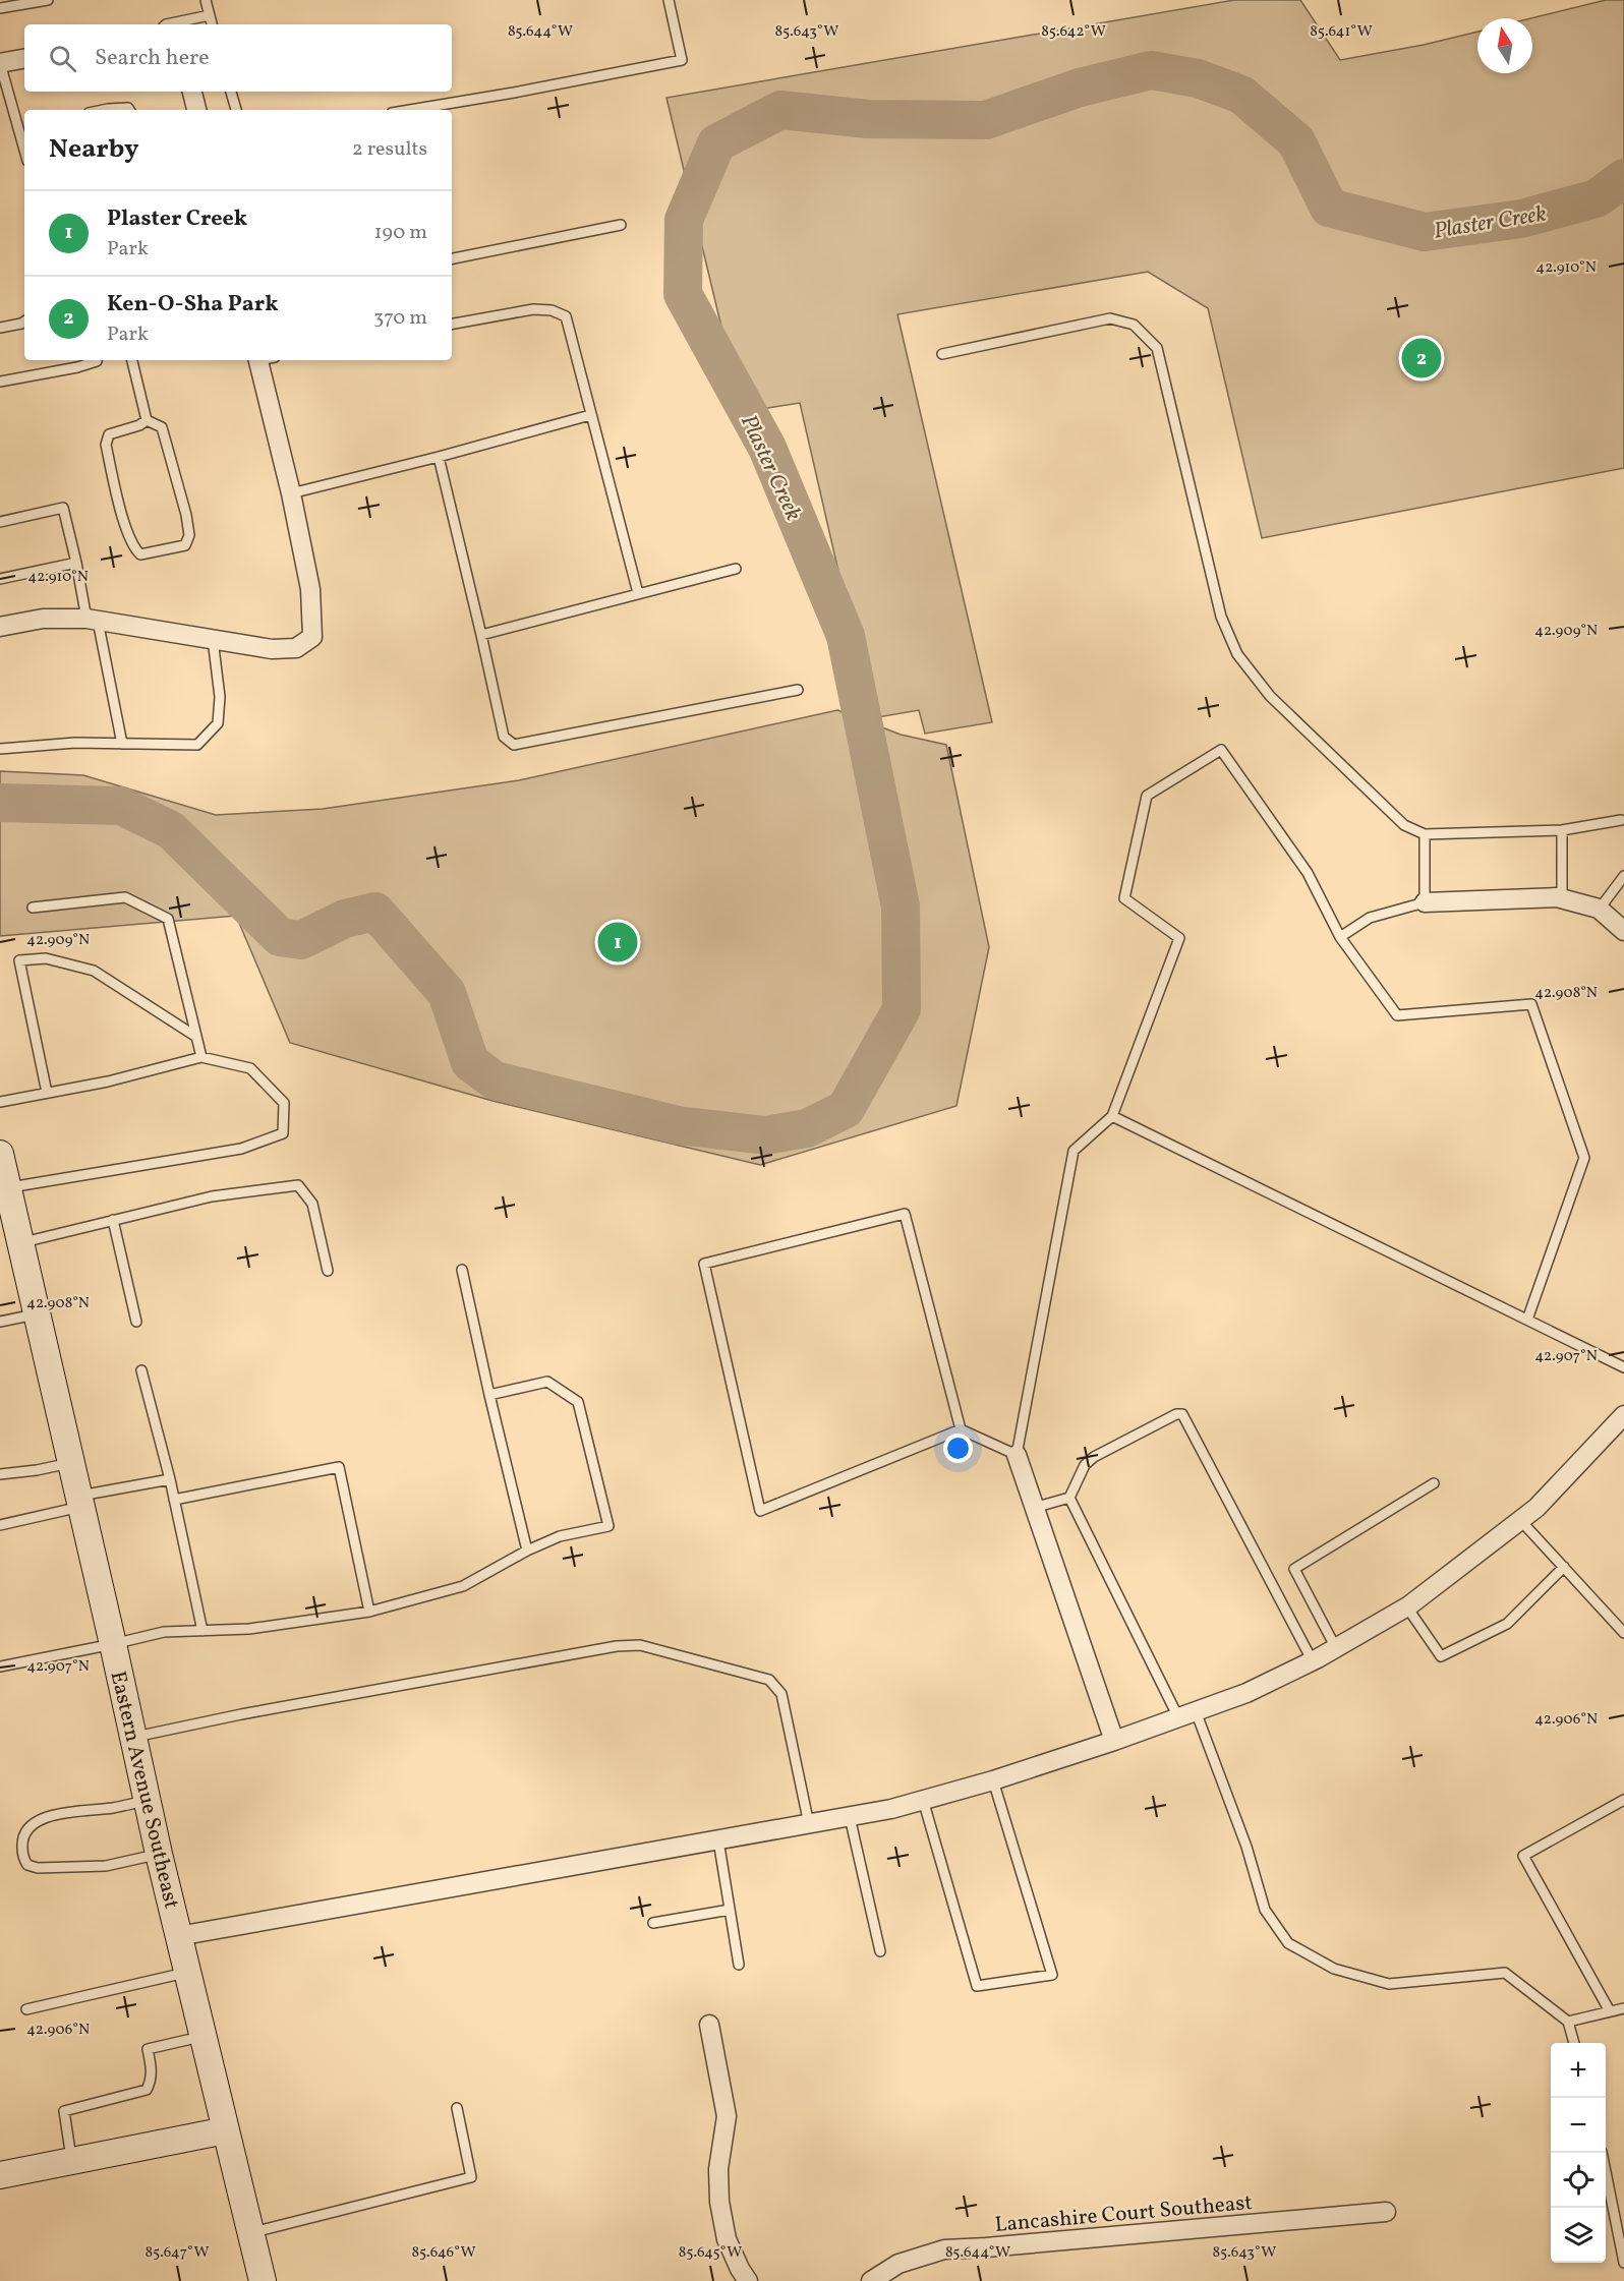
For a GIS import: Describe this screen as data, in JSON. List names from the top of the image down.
{
  "streets": {
    "main road": ["Eastern Avenue Southeast"],
    "street": ["Lancashire Court Southeast"]
  },
  "water": ["Plaster Creek"],
  "north": "top",
  "page": {
    "search": "Search here",
    "heading": ["Nearby", "2 results"],
    "list": [
      {
        "mark": "1",
        "name": "Plaster Creek",
        "note": "Park",
        "value": "190 m"
      },
      {
        "mark": "2",
        "name": "Ken-O-Sha Park",
        "note": "Park",
        "value": "370 m"
      }
    ],
    "pins": ["2", "1"],
    "map_buttons": ["+", "−"]
  },
  "coordinates": [
    "85.644°W",
    "85.643°W",
    "85.642°W",
    "85.641°W",
    "42.910°N",
    "42.909°N",
    "42.908°N",
    "42.907°N",
    "42.906°N",
    "85.647°W",
    "85.646°W",
    "85.645°W"
  ]
}
